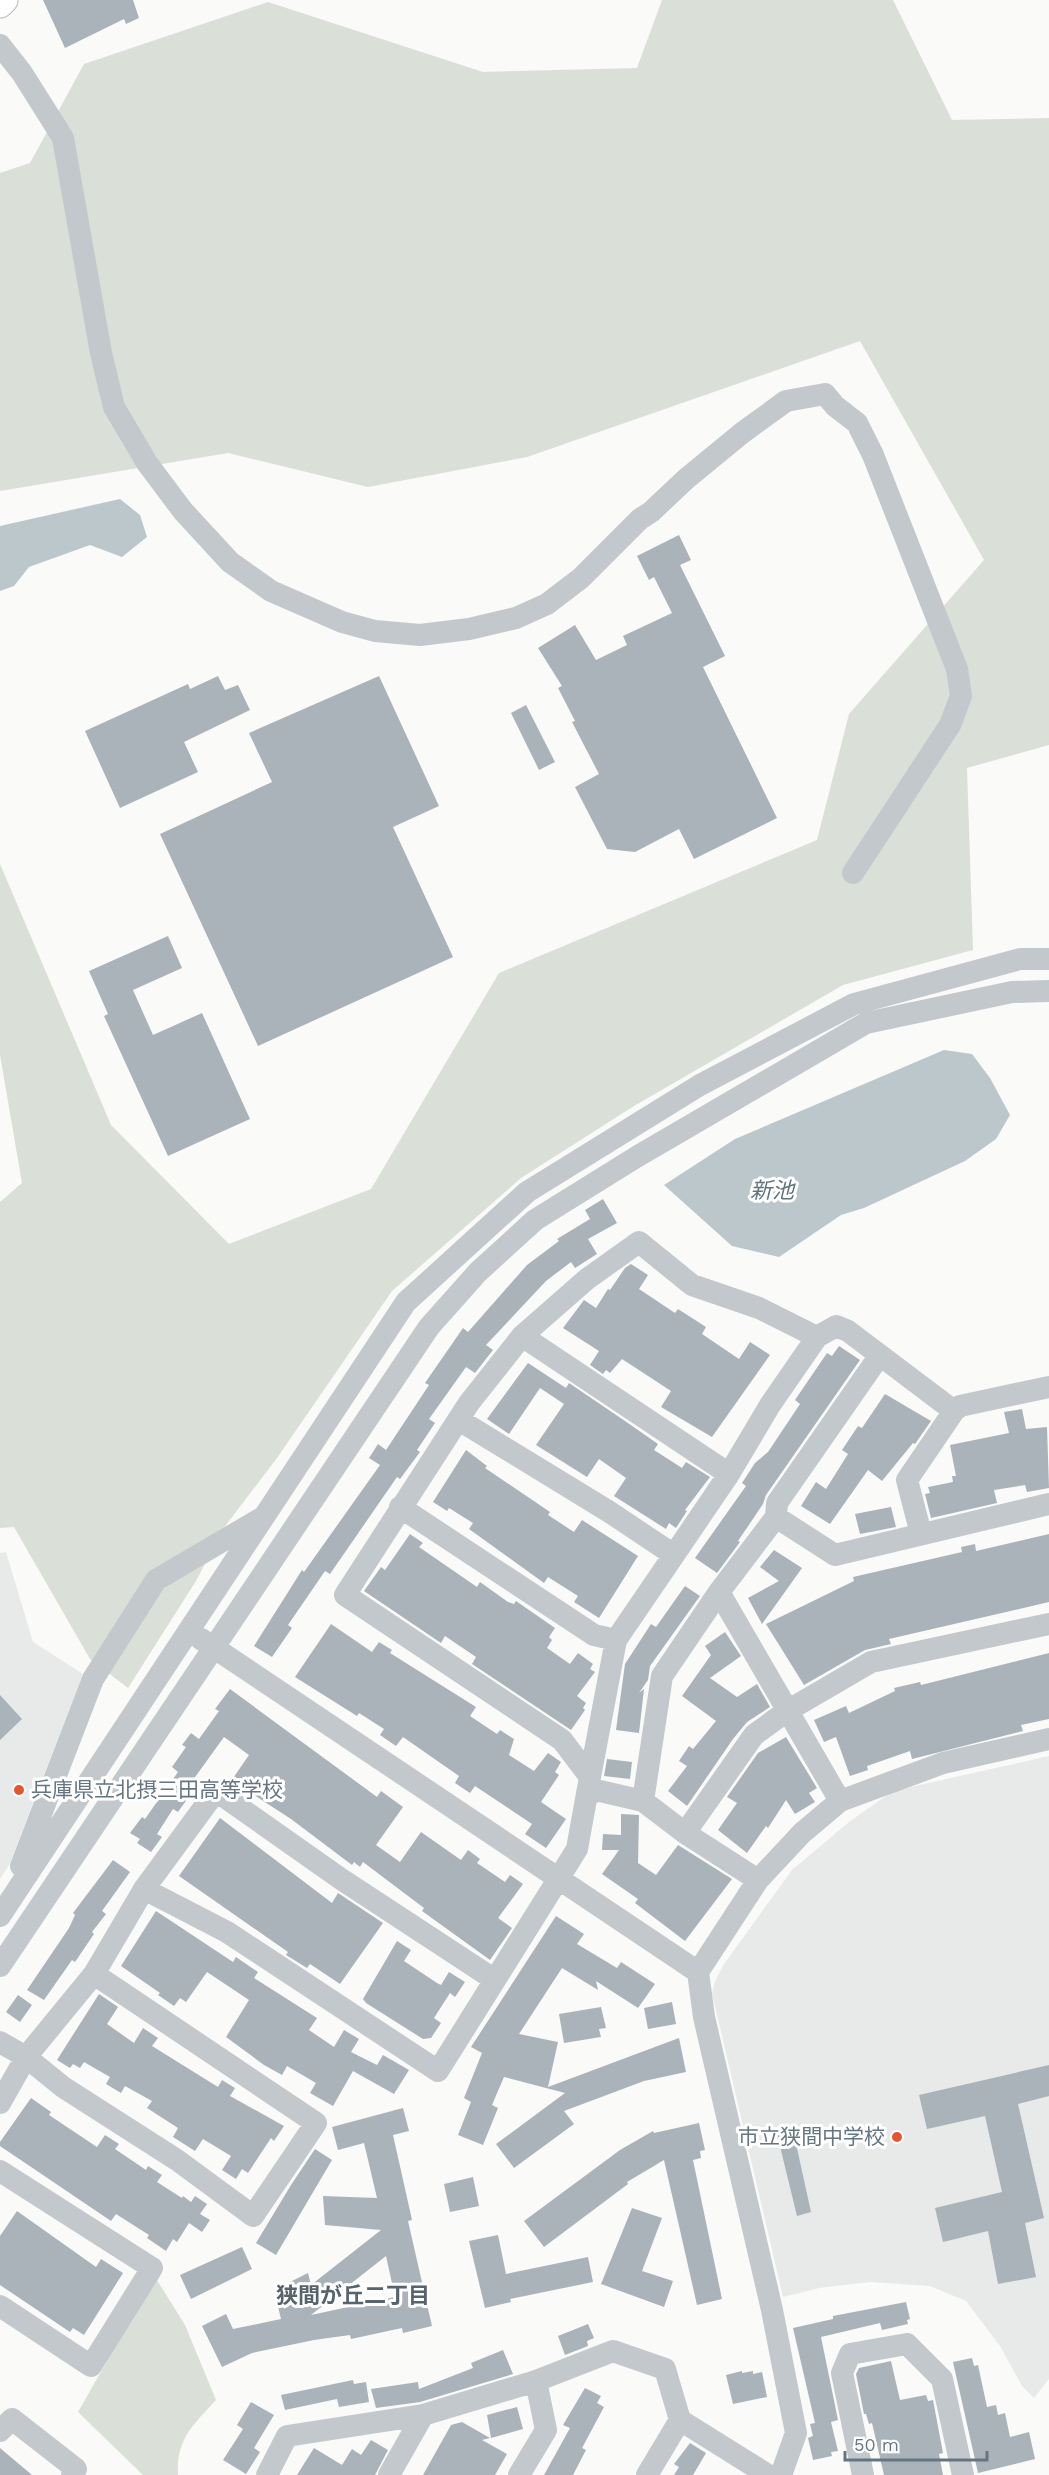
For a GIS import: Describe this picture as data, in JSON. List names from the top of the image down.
{
  "districts": ["狭間が丘二丁目"],
  "water": ["新池"],
  "places": ["兵庫県立北摂三田高等学校", "市立狭間中学校"],
  "scale_bar": "50 m"
}
